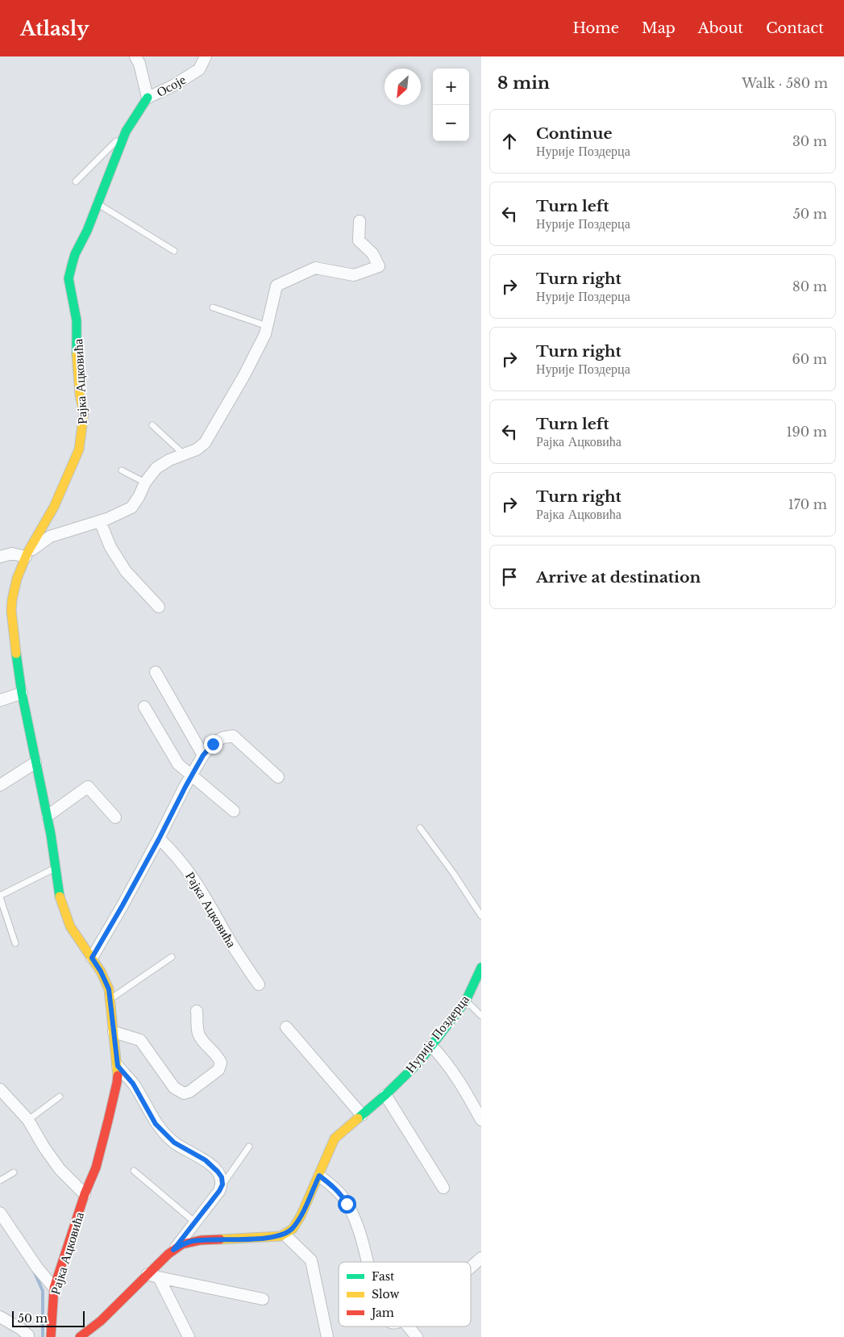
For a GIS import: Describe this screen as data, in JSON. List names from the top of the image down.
{
  "streets": {
    "street": ["Осоје", "Рајка Ацковића", "Нурије Поздерца"]
  },
  "crossings": [
    ["Осоје", "Рајка Ацковића"]
  ],
  "legend": ["Fast", "Slow", "Jam"],
  "scale_bar": "50 m",
  "north": "bottom left",
  "page": {
    "header": "Atlasly",
    "nav": [
      "Home",
      "Map",
      "About",
      "Contact"
    ],
    "heading": ["8 min", "Walk · 580 m"],
    "map_buttons": ["+", "−"],
    "list": [
      ["Continue", "Нурије Поздерца", "30 m"],
      ["Turn left", "Нурије Поздерца", "50 m"],
      ["Turn right", "Нурије Поздерца", "80 m"],
      ["Turn right", "Нурије Поздерца", "60 m"],
      ["Turn left", "Рајка Ацковића", "190 m"],
      ["Turn right", "Рајка Ацковића", "170 m"],
      "Arrive at destination"
    ],
    "scale": "50 m"
  }
}
